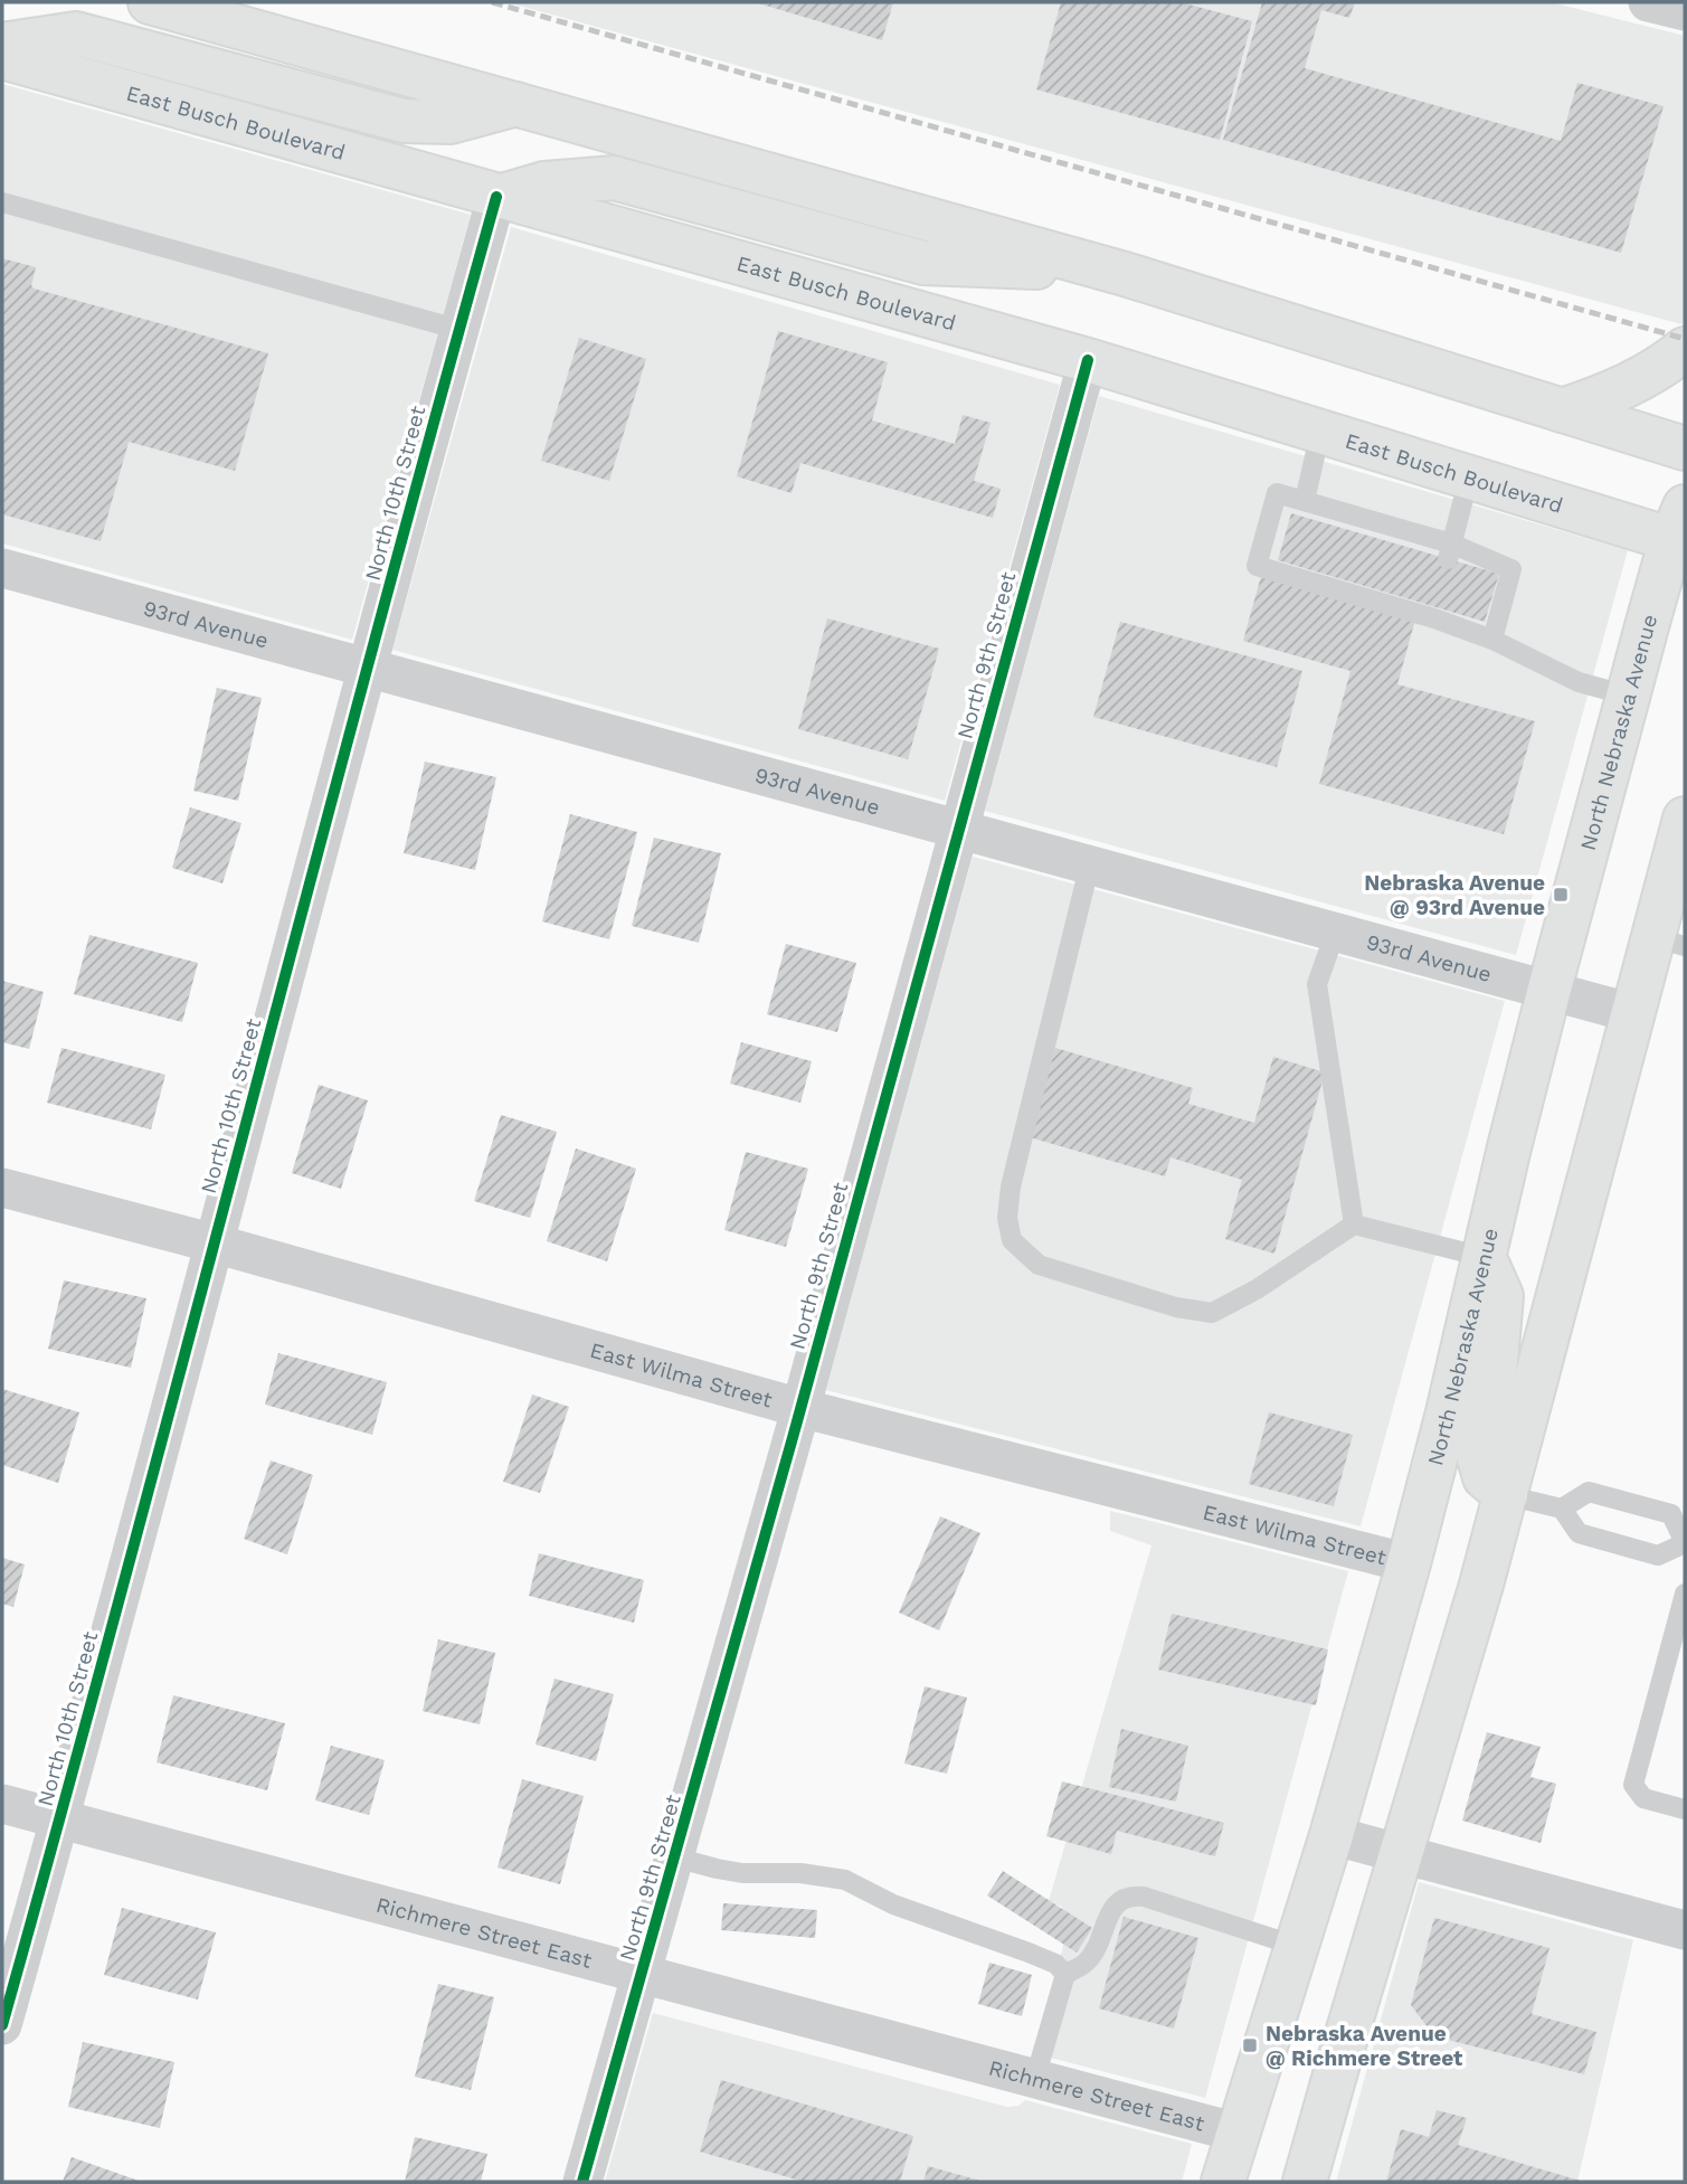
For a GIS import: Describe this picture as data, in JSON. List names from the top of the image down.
{
  "streets": {
    "main road": ["East Busch Boulevard", "North Nebraska Avenue"],
    "street": [
      "North 10th Street",
      "93rd Avenue",
      "North 9th Street",
      "East Wilma Street",
      "Richmere Street East"
    ]
  },
  "crossings": [
    ["East Busch Boulevard", "North 10th Street"],
    ["East Busch Boulevard", "North 9th Street"],
    ["East Busch Boulevard", "North Nebraska Avenue"],
    ["North 10th Street", "93rd Avenue"],
    ["North 10th Street", "East Wilma Street"],
    ["North 10th Street", "Richmere Street East"],
    ["93rd Avenue", "North 9th Street"],
    ["93rd Avenue", "North Nebraska Avenue"],
    ["North 9th Street", "East Wilma Street"],
    ["North 9th Street", "Richmere Street East"],
    ["North Nebraska Avenue", "East Wilma Street"],
    ["North Nebraska Avenue", "Richmere Street East"]
  ],
  "places": {
    "transit": ["Nebraska Avenue @ 93rd Avenue", "Nebraska Avenue @ Richmere Street"]
  }
}
